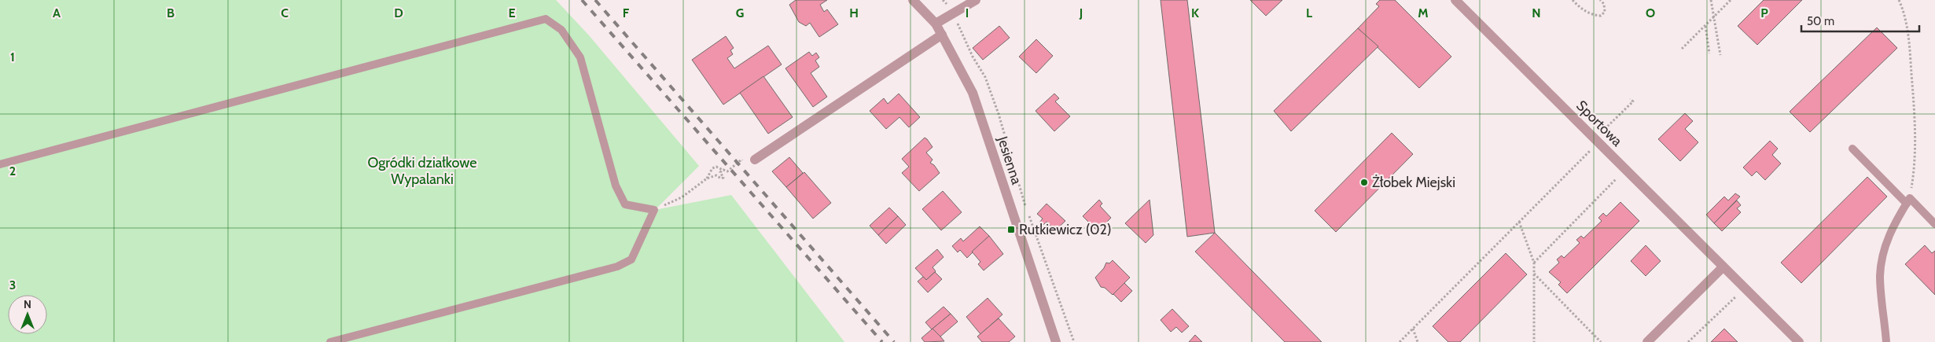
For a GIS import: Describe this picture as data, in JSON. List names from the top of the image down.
{
  "streets": {
    "street": ["Sportowa", "Jesienna"]
  },
  "parks": ["Ogródki działkowe Wypalanki"],
  "places": {
    "other": ["Żłobek Miejski"],
    "transit": ["Rutkiewicz (02)"]
  },
  "scale_bar": "50 m",
  "north": "top",
  "grid": {
    "columns": [
      "A",
      "B",
      "C",
      "D",
      "E",
      "F",
      "G",
      "H",
      "I",
      "J",
      "K",
      "L",
      "M",
      "N",
      "O",
      "P"
    ],
    "rows": ["1", "2", "3"]
  }
}
